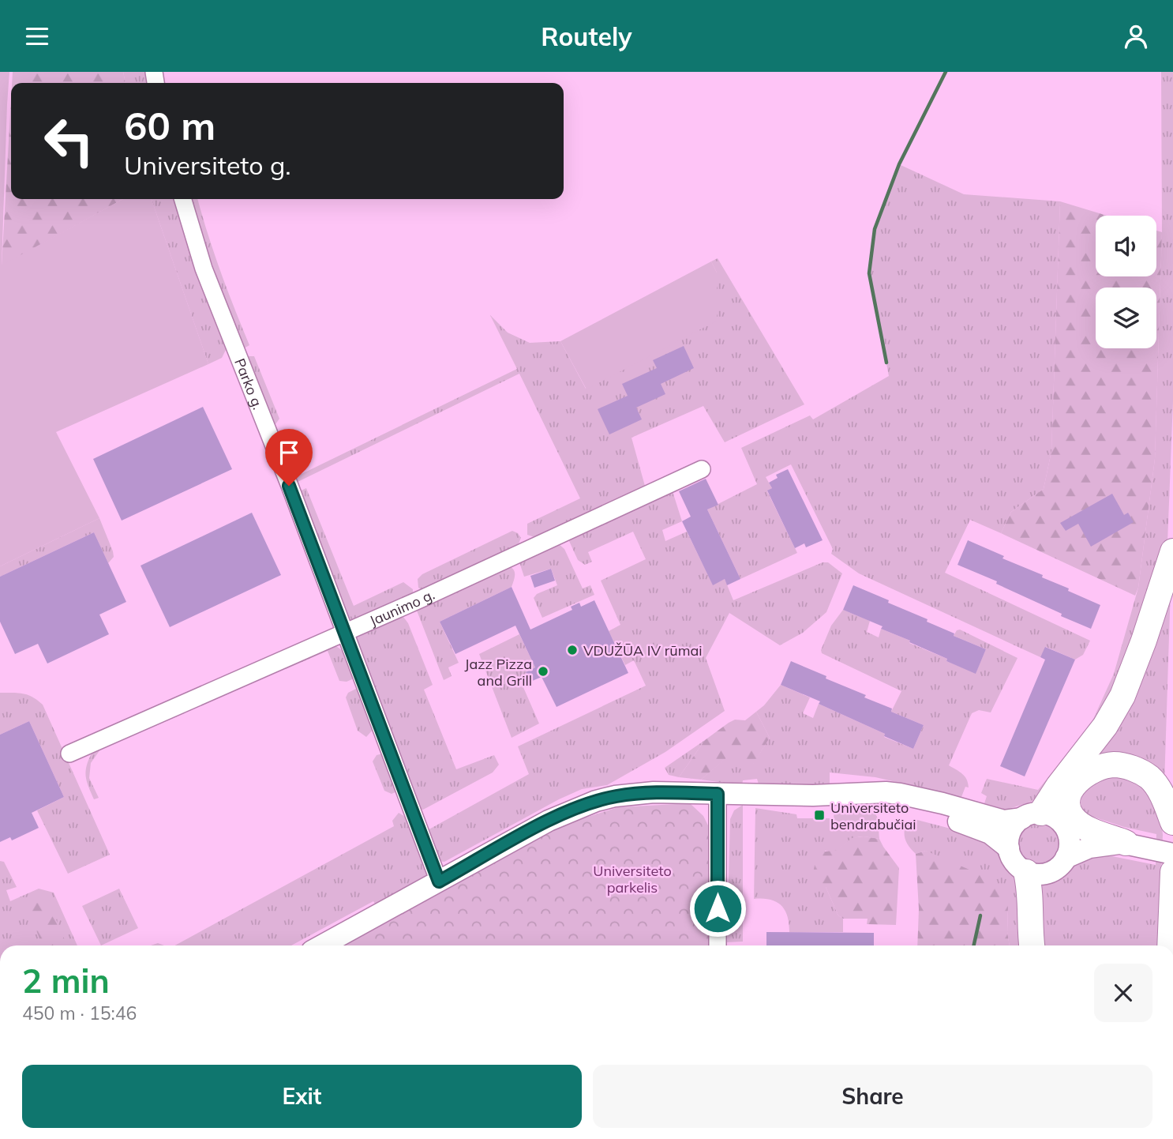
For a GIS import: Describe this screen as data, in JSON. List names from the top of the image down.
{
  "streets": {
    "street": ["Parko g.", "Jaunimo g."]
  },
  "crossings": [
    ["Parko g.", "Jaunimo g."]
  ],
  "parks": ["Universiteto parkelis"],
  "places": {
    "other": ["VDUŽŪA IV rūmai", "Jazz Pizza and Grill"],
    "transit": ["Universiteto bendrabučiai"]
  },
  "page": {
    "header": "Routely",
    "turn": ["60 m", "Universiteto g."],
    "heading": ["2 min", "450 m · 15:46"],
    "buttons": ["Exit", "Share"]
  }
}
